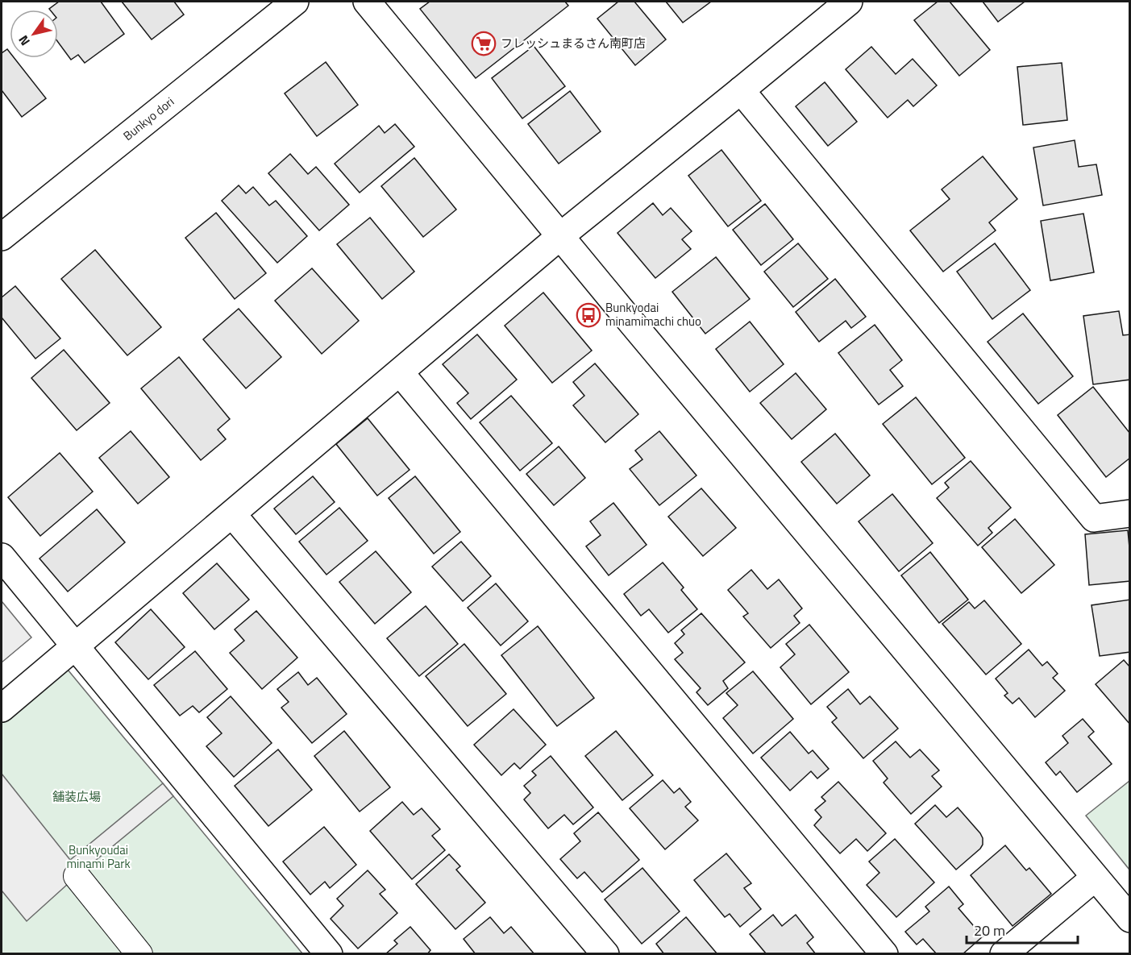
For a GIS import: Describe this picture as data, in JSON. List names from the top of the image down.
{
  "streets": {
    "street": ["Bunkyo dori"]
  },
  "parks": ["舗装広場", "Bunkyoudai minami Park"],
  "places": {
    "supermarket": ["フレッシュまるさん南町店"],
    "bus stop": ["Bunkyodai minamimachi chuo"]
  },
  "scale_bar": "20 m",
  "north": "bottom left"
}
